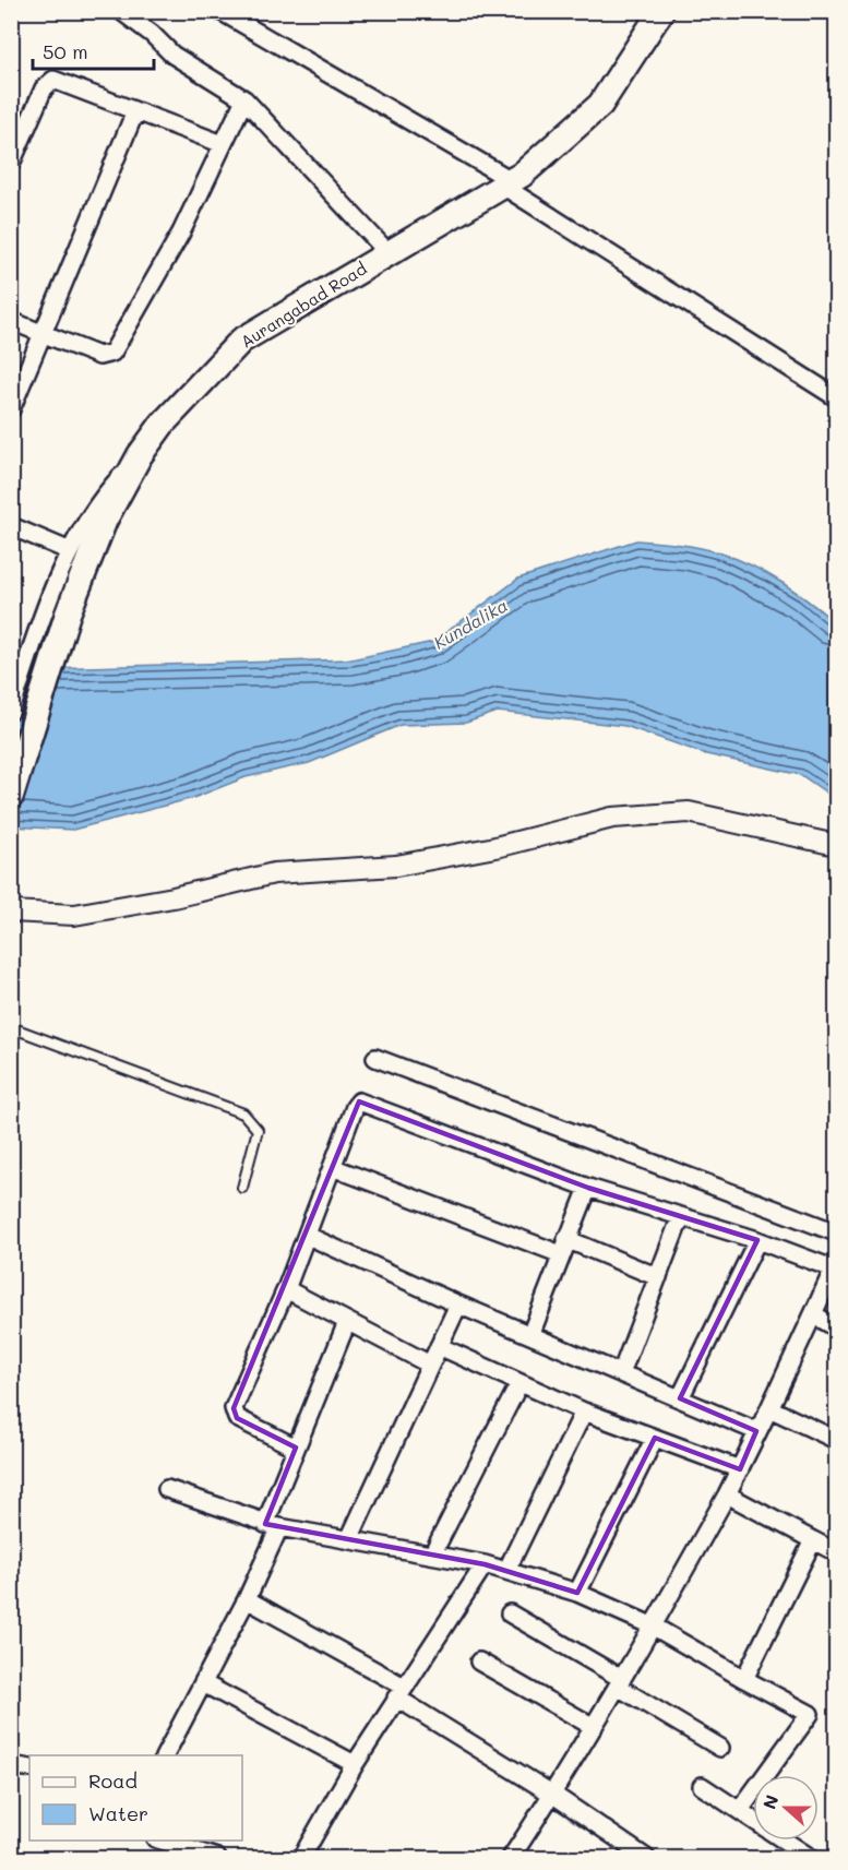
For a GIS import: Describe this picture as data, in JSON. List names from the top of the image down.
{
  "streets": {
    "main road": ["Aurangabad Road"]
  },
  "water": ["Kundalika"],
  "legend": ["Road", "Water"],
  "scale_bar": "50 m",
  "north": "left"
}
